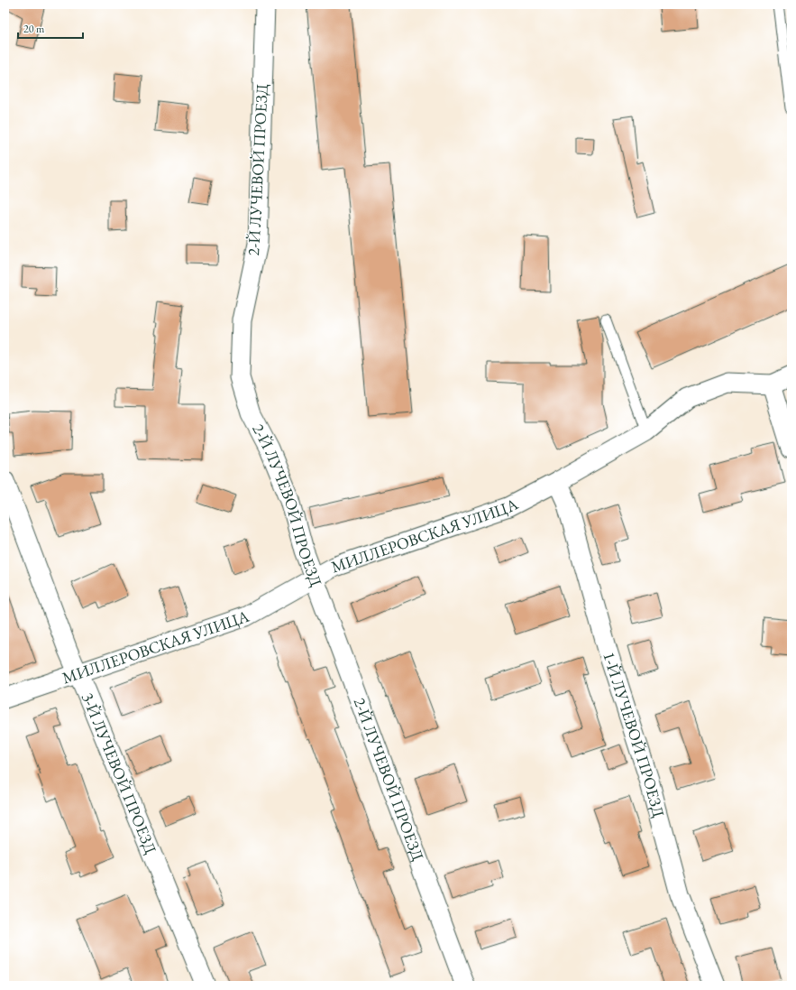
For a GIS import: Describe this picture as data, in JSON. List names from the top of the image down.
{
  "streets": {
    "street": [
      "2-Й ЛУЧЕВОЙ ПРОЕЗД",
      "МИЛЛЕРОВСКАЯ УЛИЦА",
      "1-Й ЛУЧЕВОЙ ПРОЕЗД",
      "3-Й ЛУЧЕВОЙ ПРОЕЗД"
    ]
  },
  "crossings": [
    ["2-Й ЛУЧЕВОЙ ПРОЕЗД", "МИЛЛЕРОВСКАЯ УЛИЦА"],
    ["МИЛЛЕРОВСКАЯ УЛИЦА", "1-Й ЛУЧЕВОЙ ПРОЕЗД"],
    ["МИЛЛЕРОВСКАЯ УЛИЦА", "3-Й ЛУЧЕВОЙ ПРОЕЗД"]
  ],
  "scale_bar": "20 m"
}
